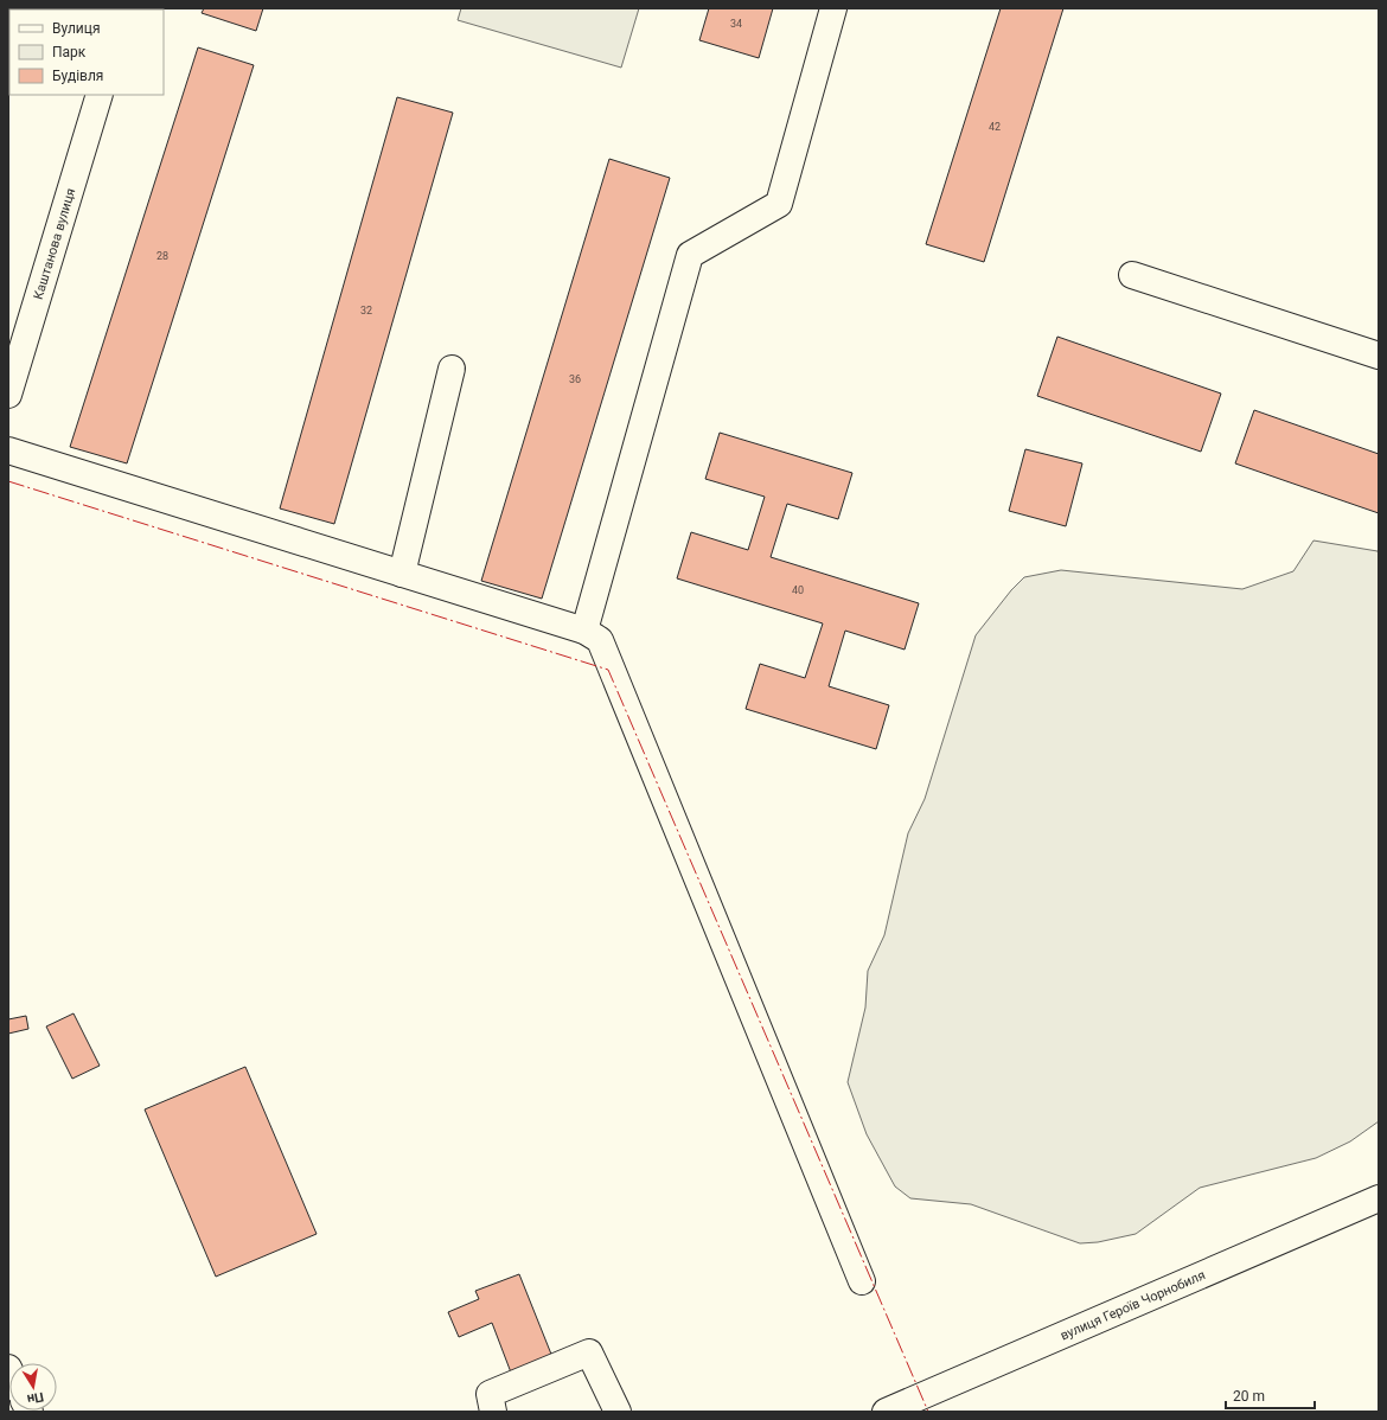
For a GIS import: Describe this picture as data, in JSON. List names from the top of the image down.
{
  "streets": {
    "main road": ["Каштанова вулиця", "вулиця Героїв Чорнобиля"]
  },
  "house_numbers": [
    "34",
    "42",
    "28",
    "32",
    "36",
    "40"
  ],
  "legend": ["Вулиця", "Парк", "Будівля"],
  "scale_bar": "20 m",
  "north": "bottom"
}
